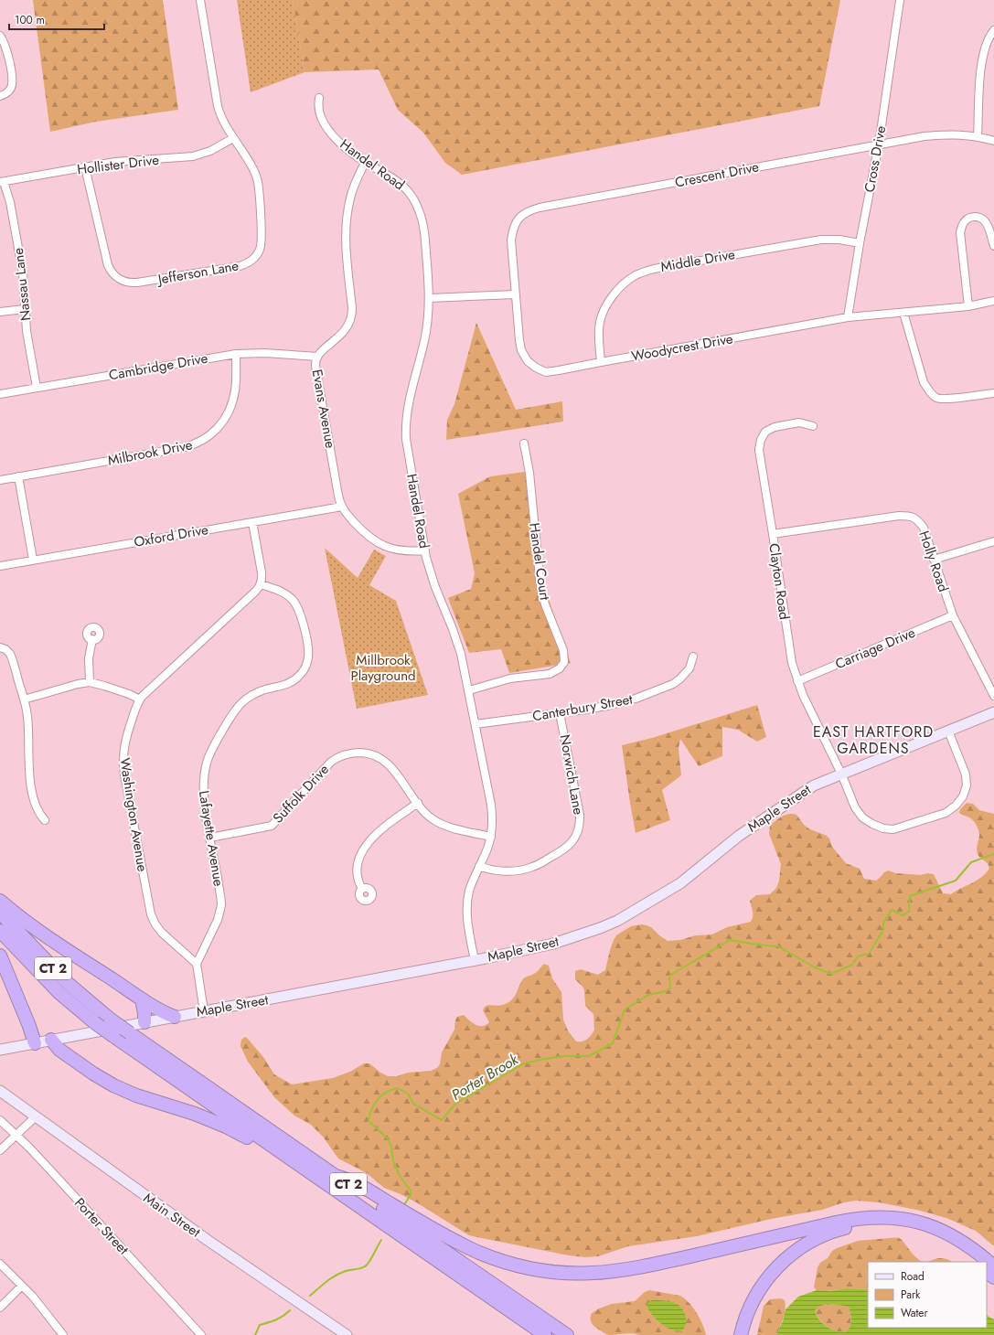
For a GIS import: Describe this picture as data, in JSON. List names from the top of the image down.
{
  "streets": {
    "highway": ["CT 2"],
    "street": [
      "Cross Drive",
      "Hollister Drive",
      "Handel Road",
      "Crescent Drive",
      "Middle Drive",
      "Jefferson Lane",
      "Nassau Lane",
      "Woodycrest Drive",
      "Cambridge Drive",
      "Evans Avenue",
      "Milbrook Drive",
      "Oxford Drive",
      "Handel Court",
      "Holly Road",
      "Clayton Road",
      "Carriage Drive",
      "Canterbury Street",
      "Norwich Lane",
      "Suffolk Drive",
      "Maple Street",
      "Washington Avenue",
      "Lafayette Avenue",
      "Main Street",
      "Porter Street"
    ]
  },
  "crossings": [
    ["Cross Drive", "Crescent Drive"],
    ["Cross Drive", "Middle Drive"],
    ["Cross Drive", "Woodycrest Drive"],
    ["Hollister Drive", "Jefferson Lane"],
    ["Hollister Drive", "Nassau Lane"],
    ["Handel Road", "Evans Avenue"],
    ["Handel Road", "Handel Court"],
    ["Handel Road", "Canterbury Street"],
    ["Handel Road", "Norwich Lane"],
    ["Handel Road", "Suffolk Drive"],
    ["Handel Road", "Maple Street"],
    ["Crescent Drive", "Woodycrest Drive"],
    ["Middle Drive", "Woodycrest Drive"],
    ["Nassau Lane", "Cambridge Drive"],
    ["Cambridge Drive", "Evans Avenue"],
    ["Cambridge Drive", "Milbrook Drive"],
    ["Evans Avenue", "Oxford Drive"],
    ["Holly Road", "Clayton Road"],
    ["Holly Road", "Carriage Drive"],
    ["Clayton Road", "Carriage Drive"],
    ["Clayton Road", "Maple Street"],
    ["Canterbury Street", "Norwich Lane"],
    ["Suffolk Drive", "Lafayette Avenue"],
    ["Washington Avenue", "Lafayette Avenue"]
  ],
  "districts": ["EAST HARTFORD GARDENS"],
  "water": ["Porter Brook"],
  "parks": ["Millbrook Playground"],
  "legend": ["Road", "Park", "Water"],
  "scale_bar": "100 m"
}
